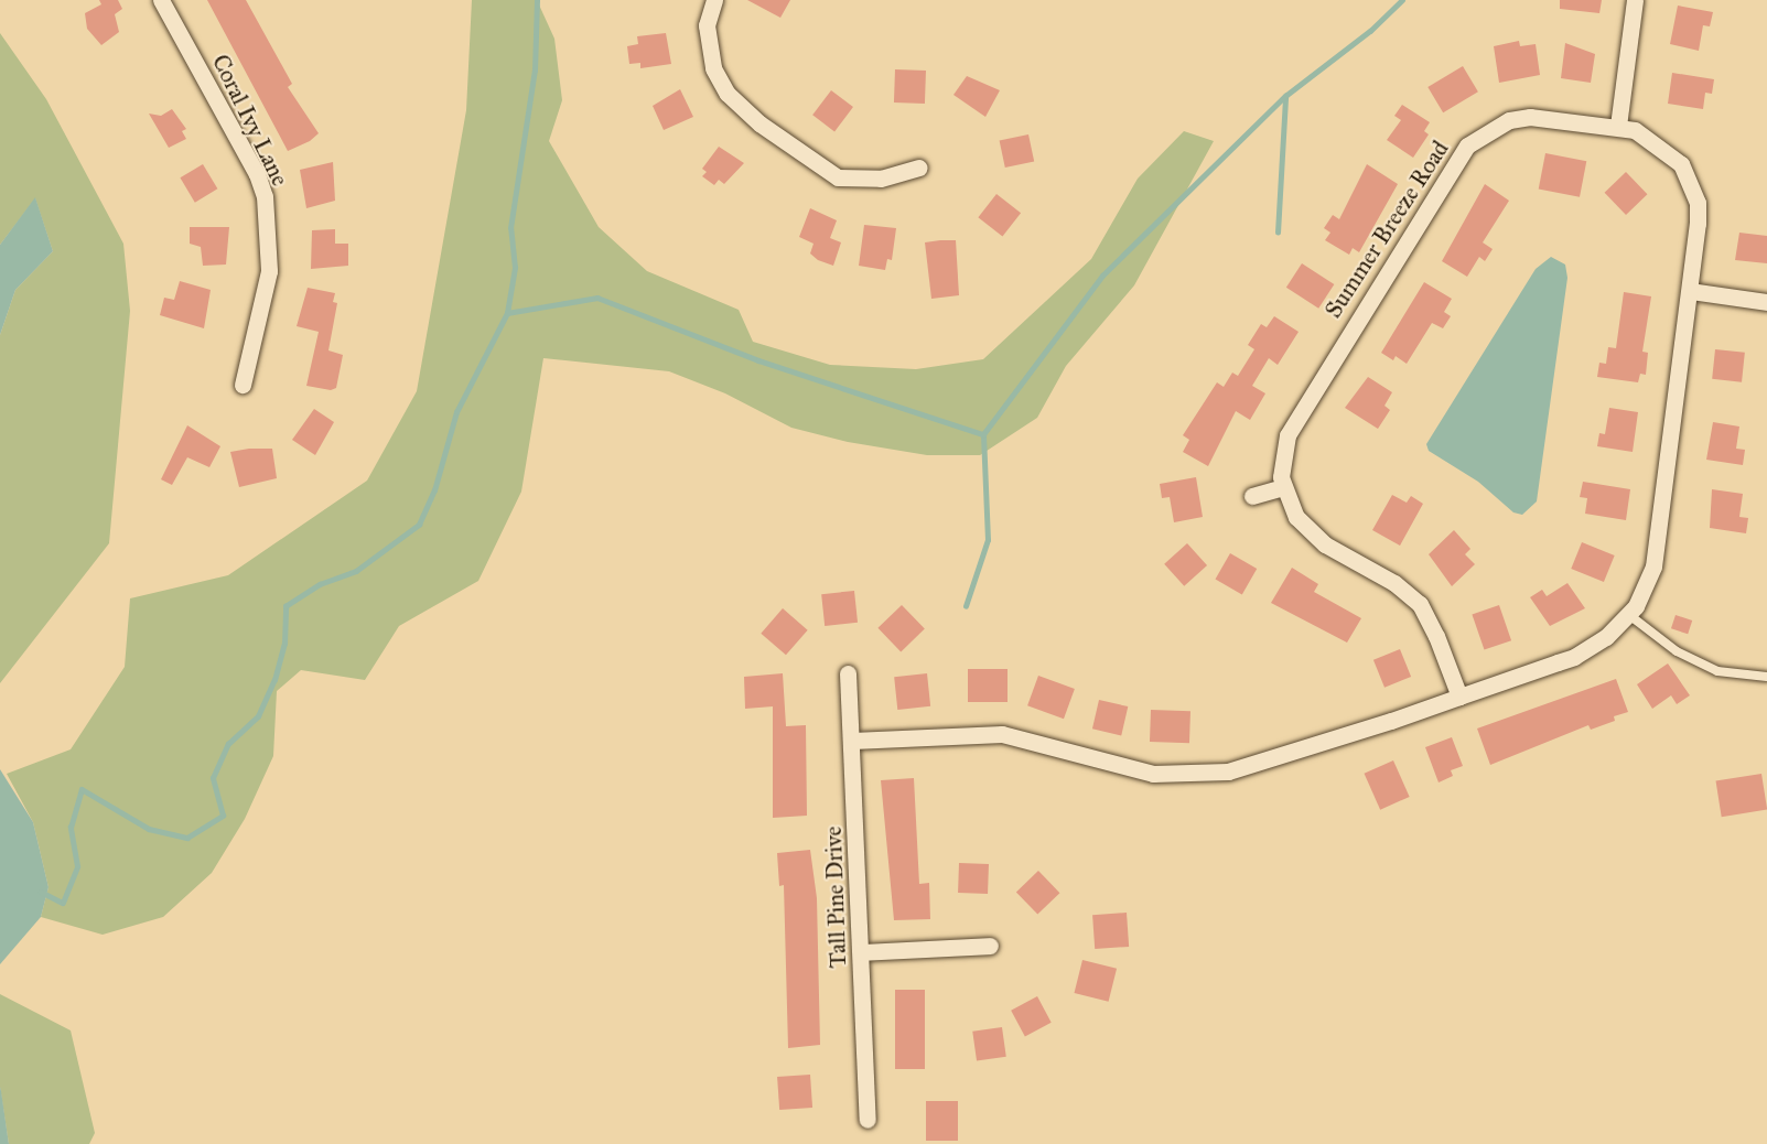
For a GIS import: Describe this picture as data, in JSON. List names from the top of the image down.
{
  "streets": {
    "street": ["Coral Ivy Lane", "Summer Breeze Road", "Tall Pine Drive"]
  },
  "crossings": [
    ["Summer Breeze Road", "Tall Pine Drive"]
  ]
}
